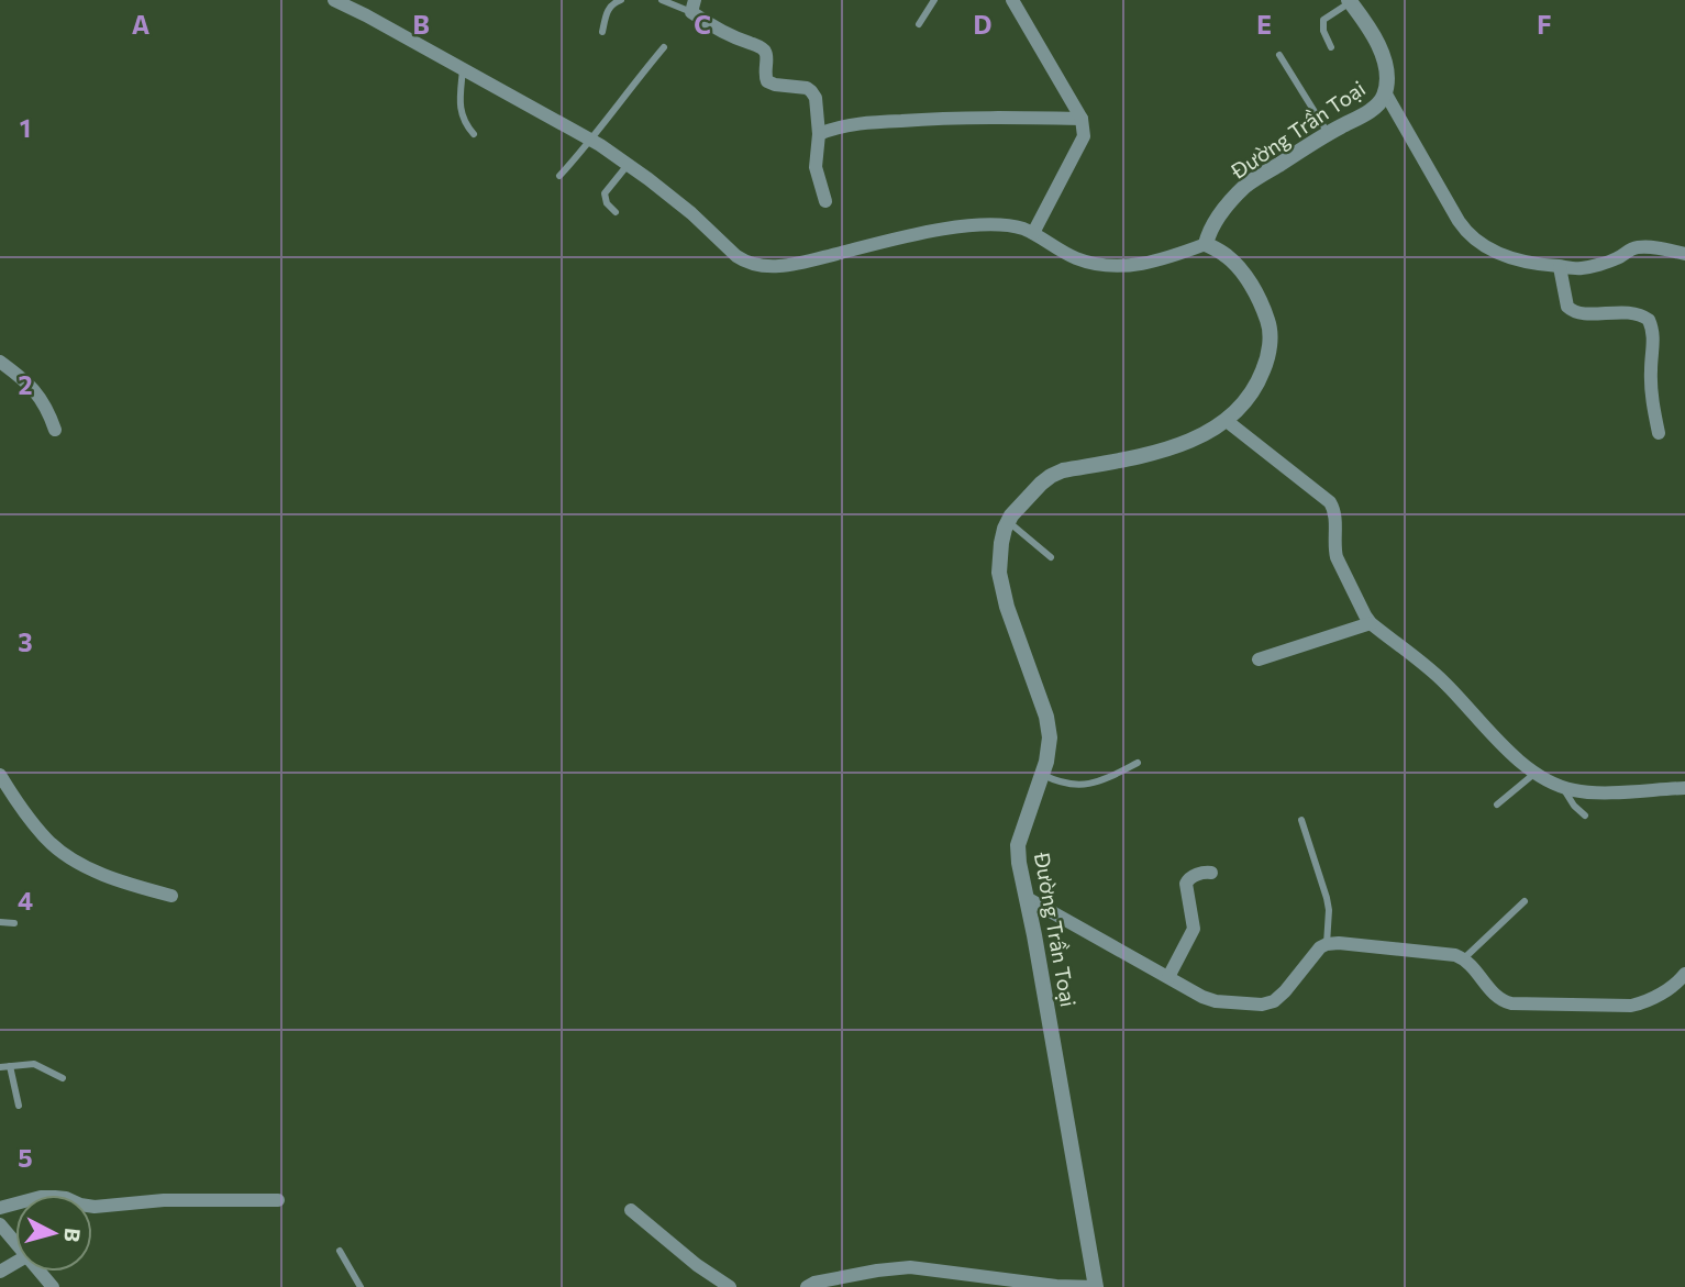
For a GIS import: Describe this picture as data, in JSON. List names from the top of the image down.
{
  "streets": {
    "street": ["Đường Trần Toại"]
  },
  "north": "right",
  "grid": {
    "columns": [
      "A",
      "B",
      "C",
      "D",
      "E",
      "F"
    ],
    "rows": [
      "1",
      "2",
      "3",
      "4",
      "5"
    ]
  }
}
